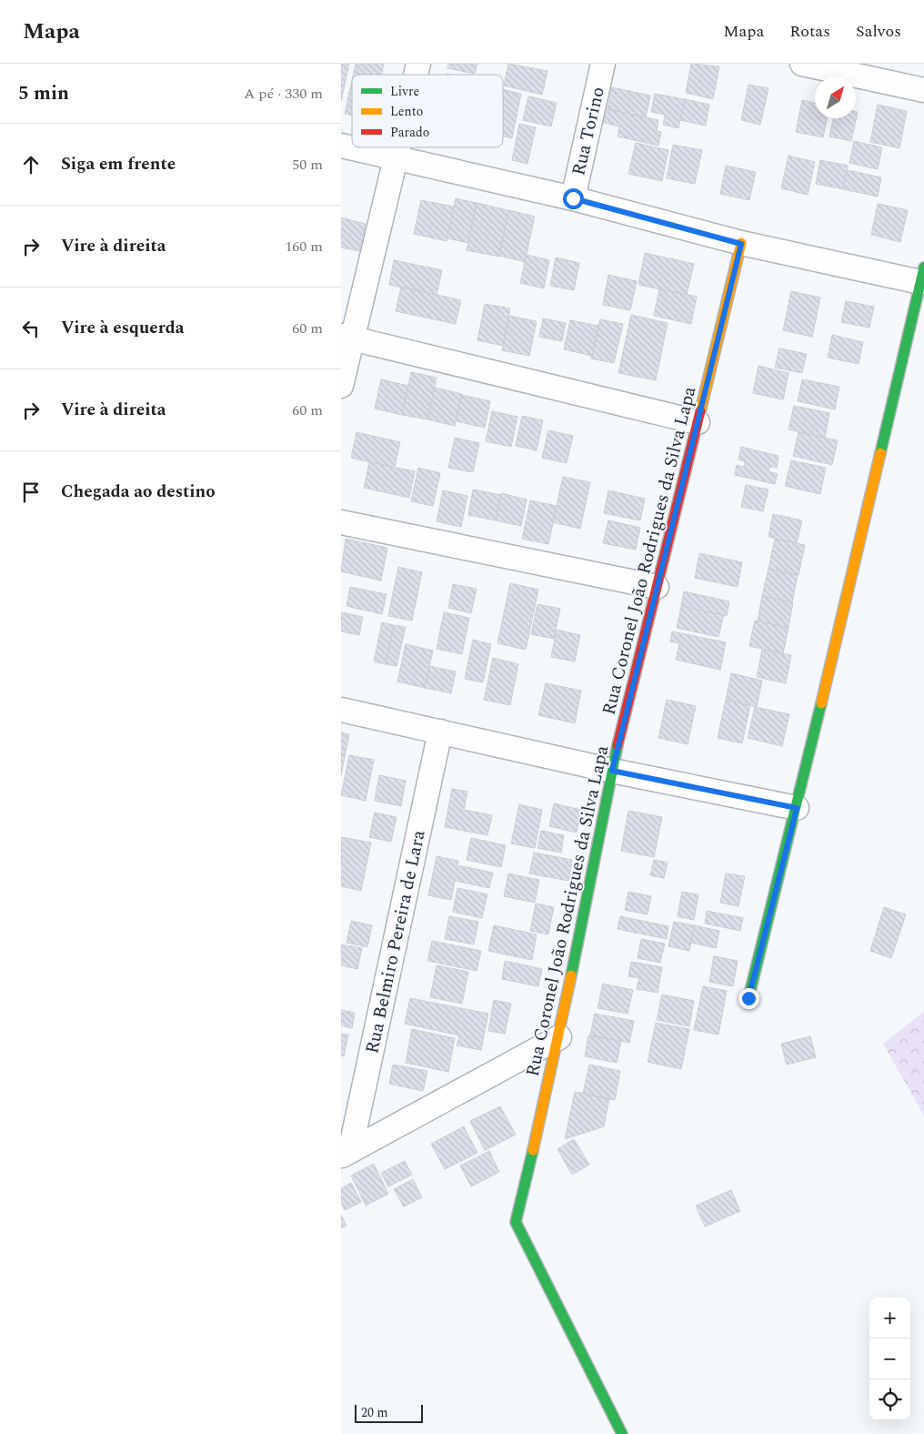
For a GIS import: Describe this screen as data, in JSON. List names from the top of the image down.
{
  "streets": {
    "street": ["Rua Torino", "Rua Coronel João Rodrigues da Silva Lapa", "Rua Belmiro Pereira de Lara"]
  },
  "legend": ["Livre", "Lento", "Parado"],
  "scale_bar": "20 m",
  "north": "top right",
  "page": {
    "header": "Mapa",
    "nav": ["Mapa", "Rotas", "Salvos"],
    "heading": ["5 min", "A pé · 330 m"],
    "list": [
      ["Siga em frente", "50 m"],
      ["Vire à direita", "160 m"],
      ["Vire à esquerda", "60 m"],
      ["Vire à direita", "60 m"],
      "Chegada ao destino"
    ],
    "map_buttons": ["+", "−"],
    "scale": "20 m"
  }
}
